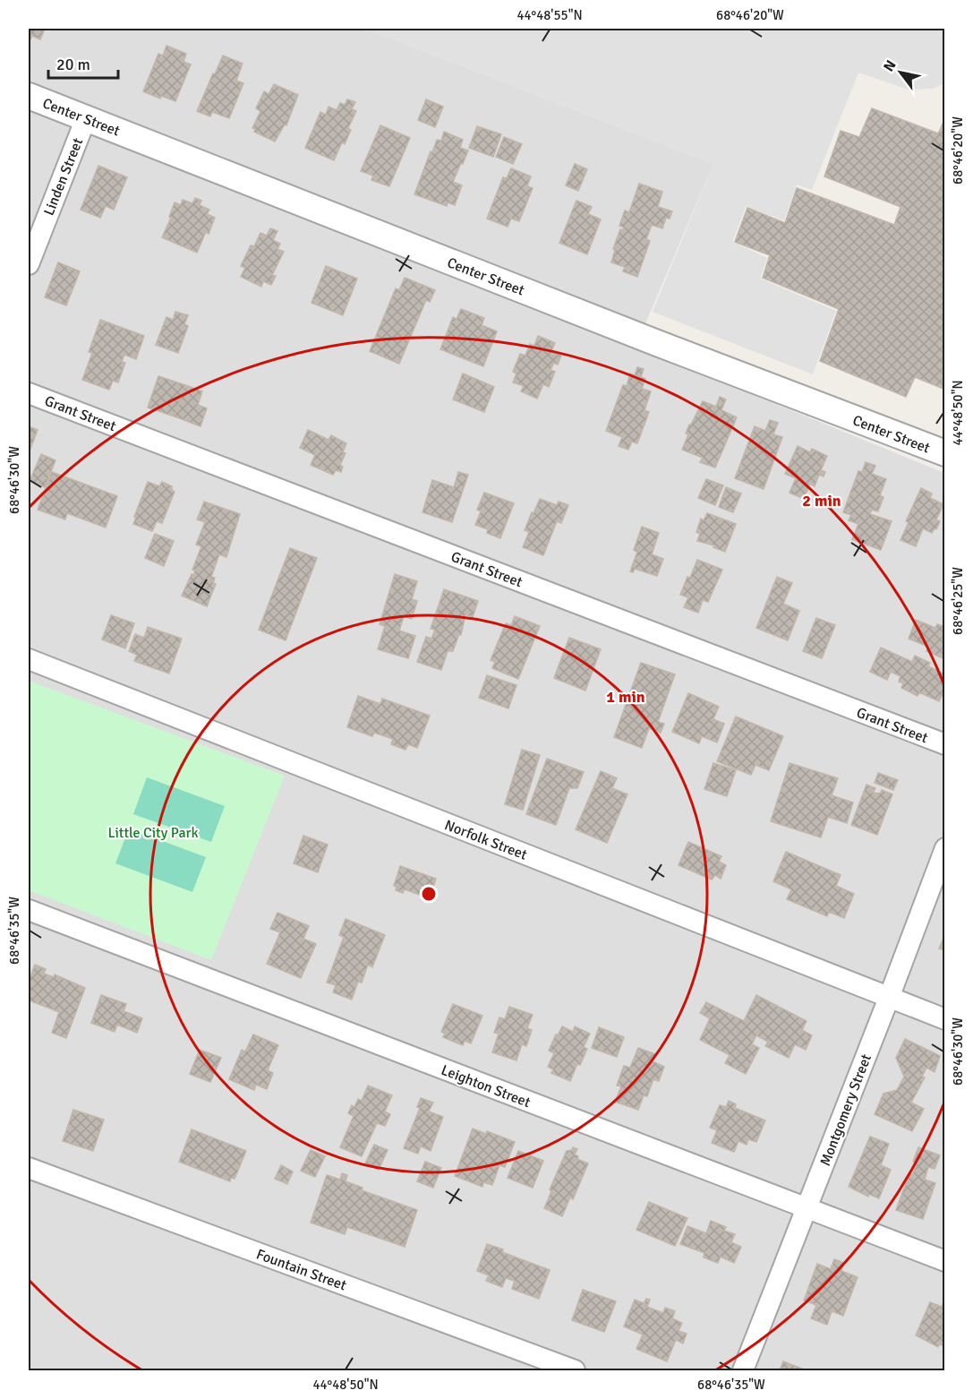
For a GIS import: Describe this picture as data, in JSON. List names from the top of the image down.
{
  "streets": {
    "street": [
      "Center Street",
      "Linden Street",
      "Grant Street",
      "Norfolk Street",
      "Leighton Street",
      "Montgomery Street",
      "Fountain Street"
    ]
  },
  "crossings": [
    ["Center Street", "Linden Street"],
    ["Norfolk Street", "Montgomery Street"],
    ["Leighton Street", "Montgomery Street"]
  ],
  "parks": ["Little City Park"],
  "scale_bar": "20 m",
  "north": "top left",
  "coordinates": [
    "44°48'55\"N",
    "68°46'20\"W",
    "44°48'50\"N",
    "68°46'30\"W",
    "68°46'25\"W",
    "68°46'35\"W"
  ],
  "rings": ["2 min", "1 min"]
}
